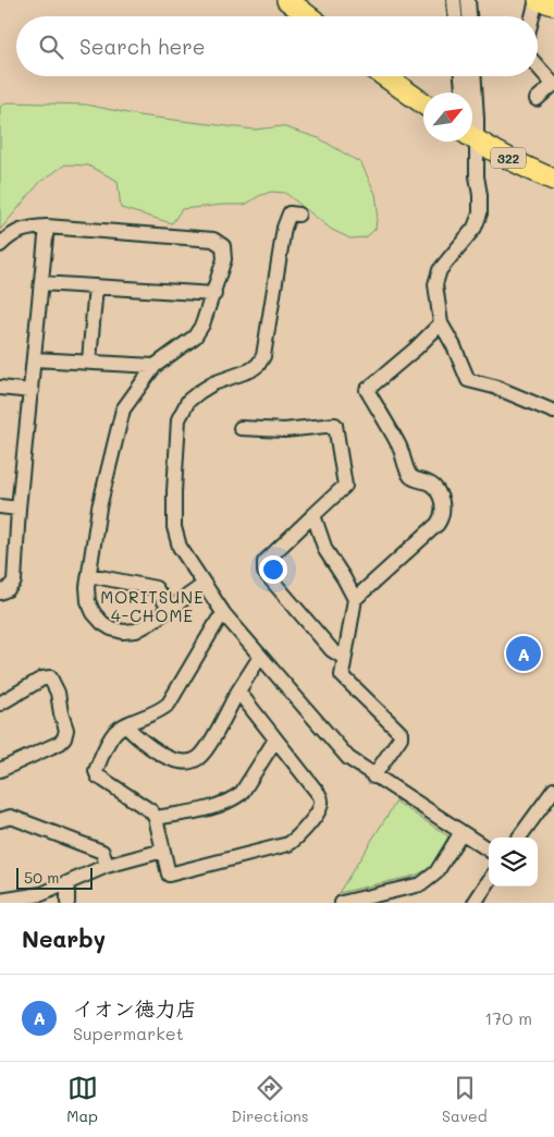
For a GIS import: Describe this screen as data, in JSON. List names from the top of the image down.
{
  "streets": {
    "highway": ["322"]
  },
  "districts": ["MORITSUNE 4-CHOME"],
  "scale_bar": "50 m",
  "north": "top right",
  "page": {
    "search": "Search here",
    "pins": "A",
    "scale": "50 m",
    "heading": "Nearby",
    "list": [
      {
        "mark": "A",
        "name": "イオン徳力店",
        "note": "Supermarket",
        "value": "170 m"
      }
    ],
    "nav": ["Map", "Directions", "Saved"]
  }
}
